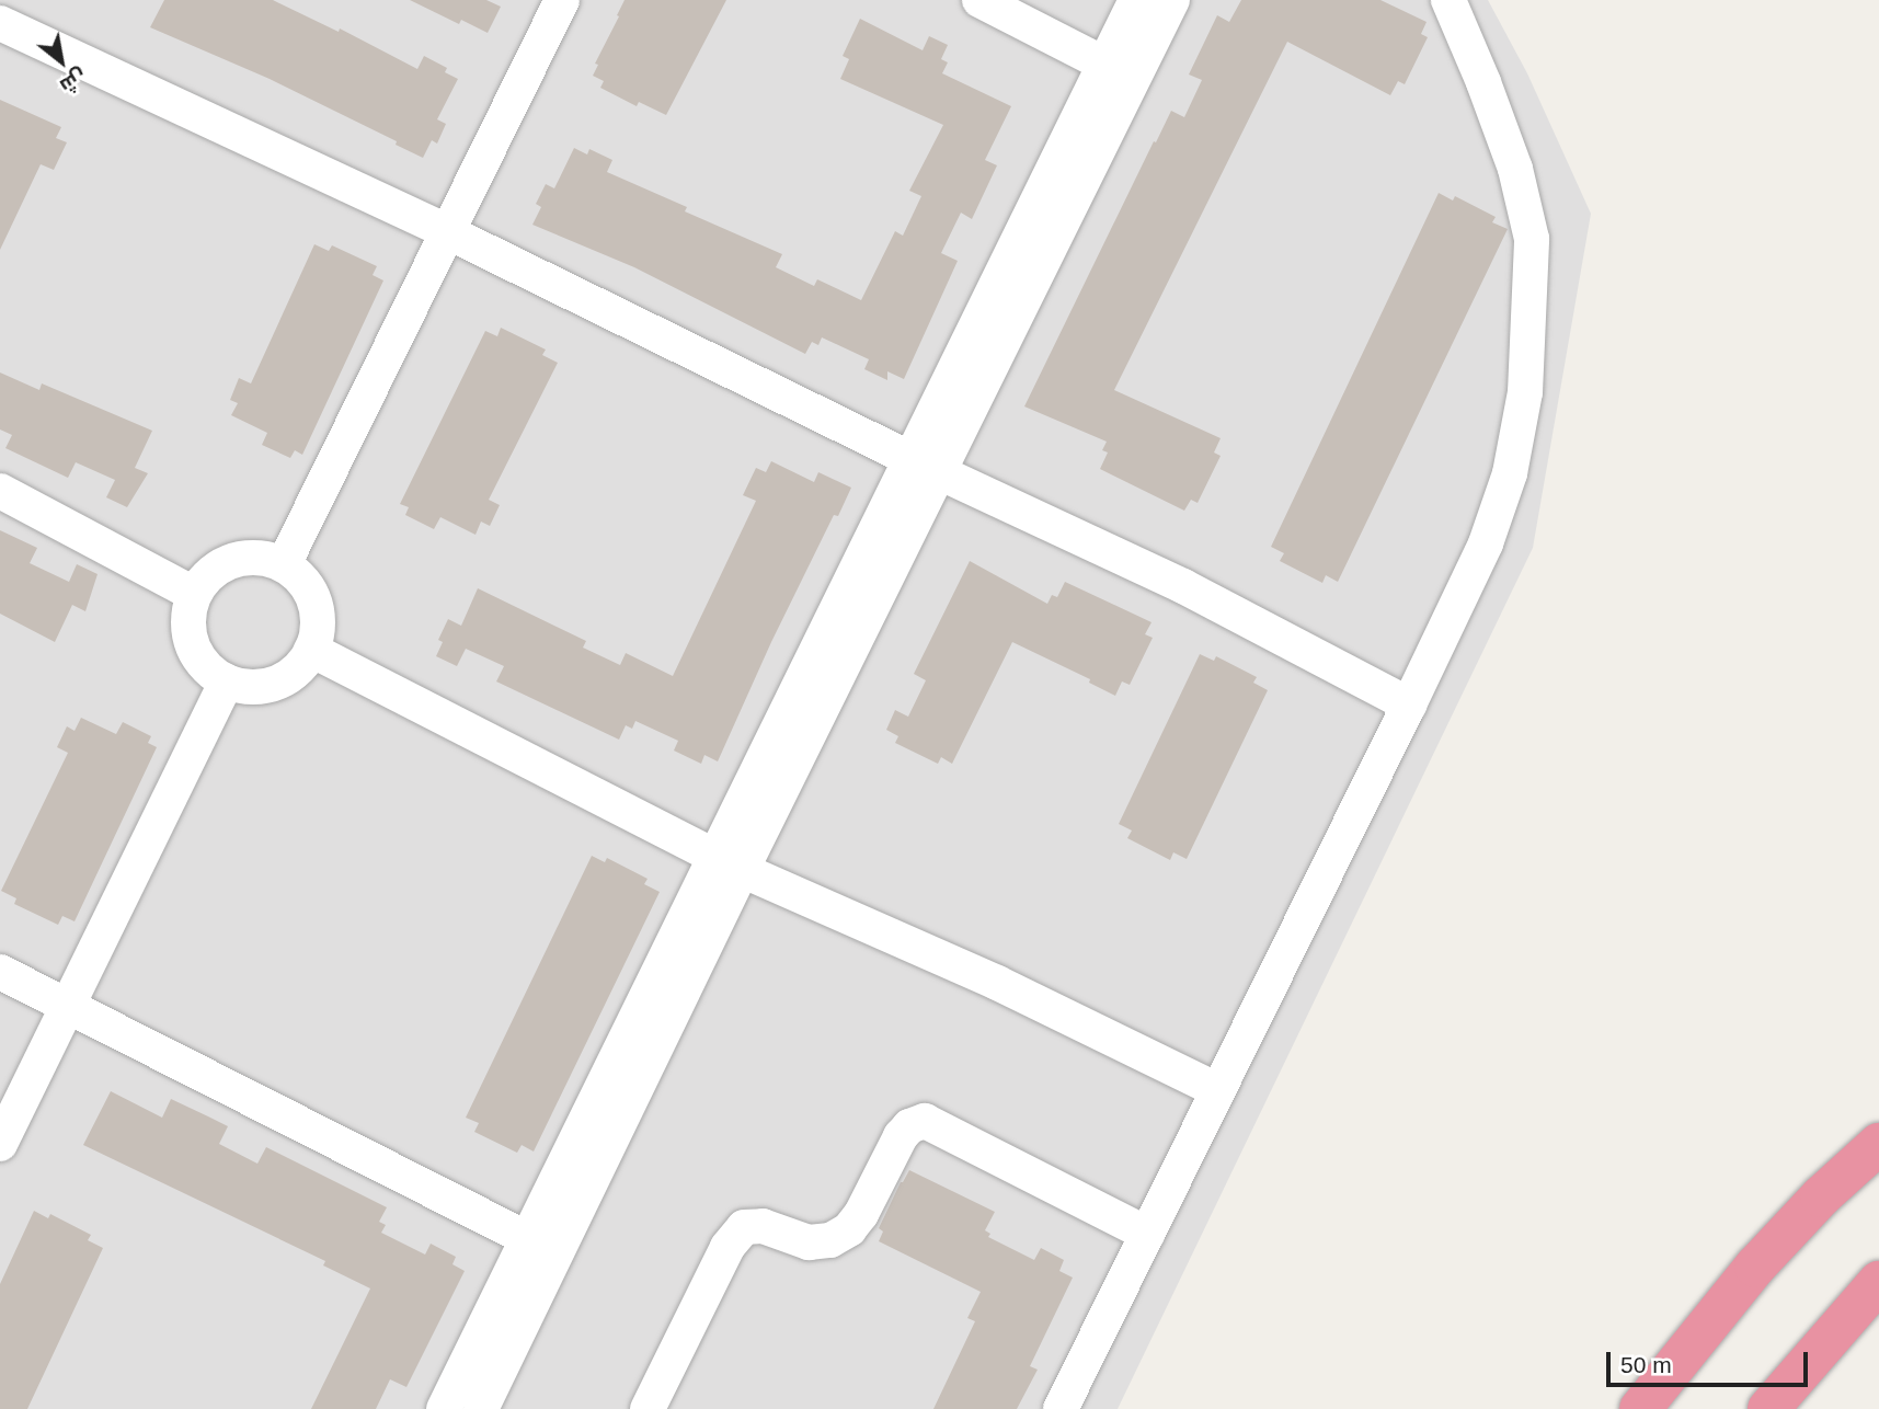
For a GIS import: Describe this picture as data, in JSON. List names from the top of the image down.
{
  "scale_bar": "50 m",
  "north": "bottom right"
}
